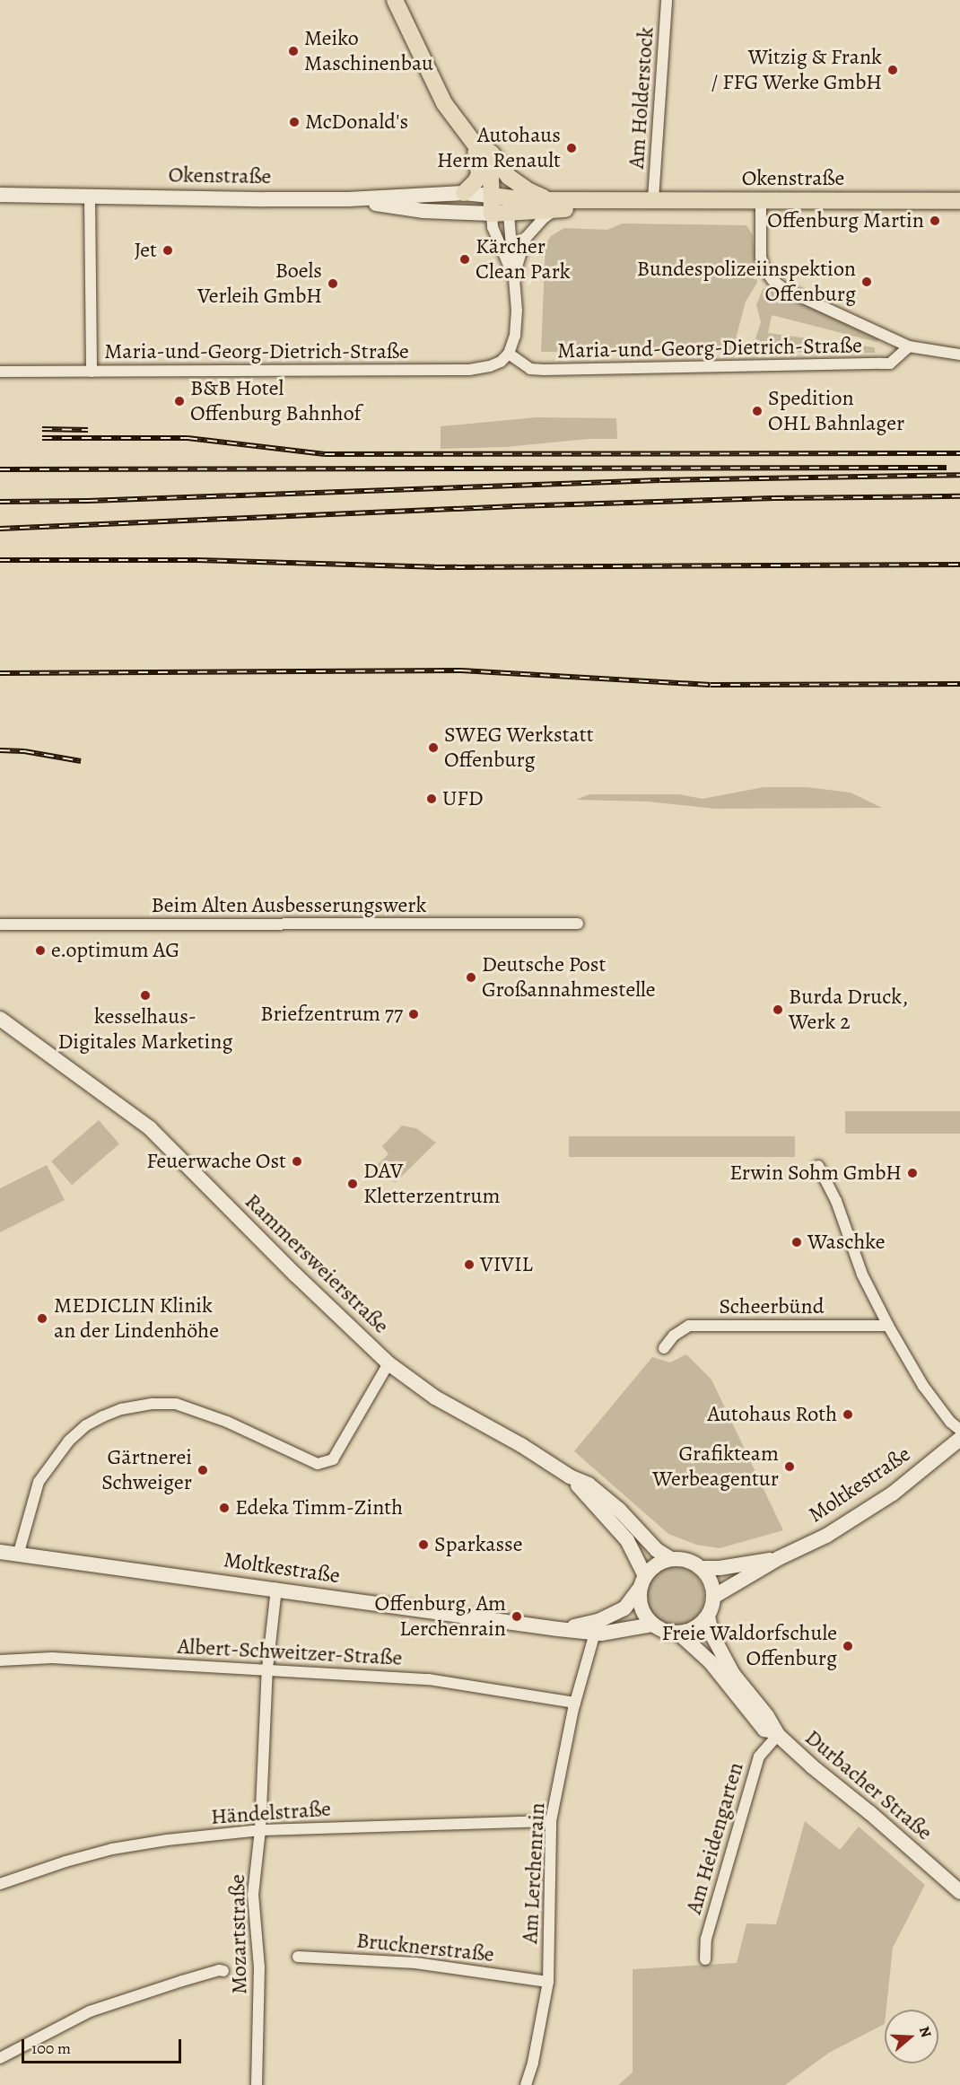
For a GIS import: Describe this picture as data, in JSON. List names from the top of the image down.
{
  "streets": {
    "main road": ["Okenstraße"],
    "street": [
      "Am Holderstock",
      "Maria-und-Georg-Dietrich-Straße",
      "Beim Alten Ausbesserungswerk",
      "Rammersweierstraße",
      "Scheerbünd",
      "Moltkestraße",
      "Albert-Schweitzer-Straße",
      "Durbacher Straße",
      "Händelstraße",
      "Am Heidengarten",
      "Am Lerchenrain",
      "Mozartstraße",
      "Brucknerstraße"
    ]
  },
  "crossings": [
    ["Am Holderstock", "Okenstraße"],
    ["Rammersweierstraße", "Moltkestraße"],
    ["Rammersweierstraße", "Durbacher Straße"],
    ["Moltkestraße", "Durbacher Straße"],
    ["Moltkestraße", "Am Lerchenrain"],
    ["Moltkestraße", "Mozartstraße"],
    ["Albert-Schweitzer-Straße", "Am Lerchenrain"],
    ["Albert-Schweitzer-Straße", "Mozartstraße"],
    ["Durbacher Straße", "Am Heidengarten"],
    ["Händelstraße", "Am Lerchenrain"],
    ["Händelstraße", "Mozartstraße"],
    ["Am Lerchenrain", "Brucknerstraße"]
  ],
  "places": [
    "Meiko Maschinenbau",
    "Witzig & Frank / FFG Werke GmbH",
    "McDonald's",
    "Autohaus Herm Renault",
    "Offenburg Martin",
    "Jet",
    "Kärcher Clean Park",
    "Bundespolizeiinspektion Offenburg",
    "Boels Verleih GmbH",
    "B&B Hotel Offenburg Bahnhof",
    "Spedition OHL Bahnlager",
    "SWEG Werkstatt Offenburg",
    "UFD",
    "e.optimum AG",
    "Deutsche Post Großannahmestelle",
    "kesselhaus- Digitales Marketing",
    "Burda Druck, Werk 2",
    "Briefzentrum 77",
    "Feuerwache Ost",
    "Erwin Sohm GmbH",
    "DAV Kletterzentrum",
    "Waschke",
    "VIVIL",
    "MEDICLIN Klinik an der Lindenhöhe",
    "Autohaus Roth",
    "Grafikteam Werbeagentur",
    "Gärtnerei Schweiger",
    "Edeka Timm-Zinth",
    "Sparkasse",
    "Offenburg, Am Lerchenrain",
    "Freie Waldorfschule Offenburg"
  ],
  "scale_bar": "100 m",
  "north": "right"
}
